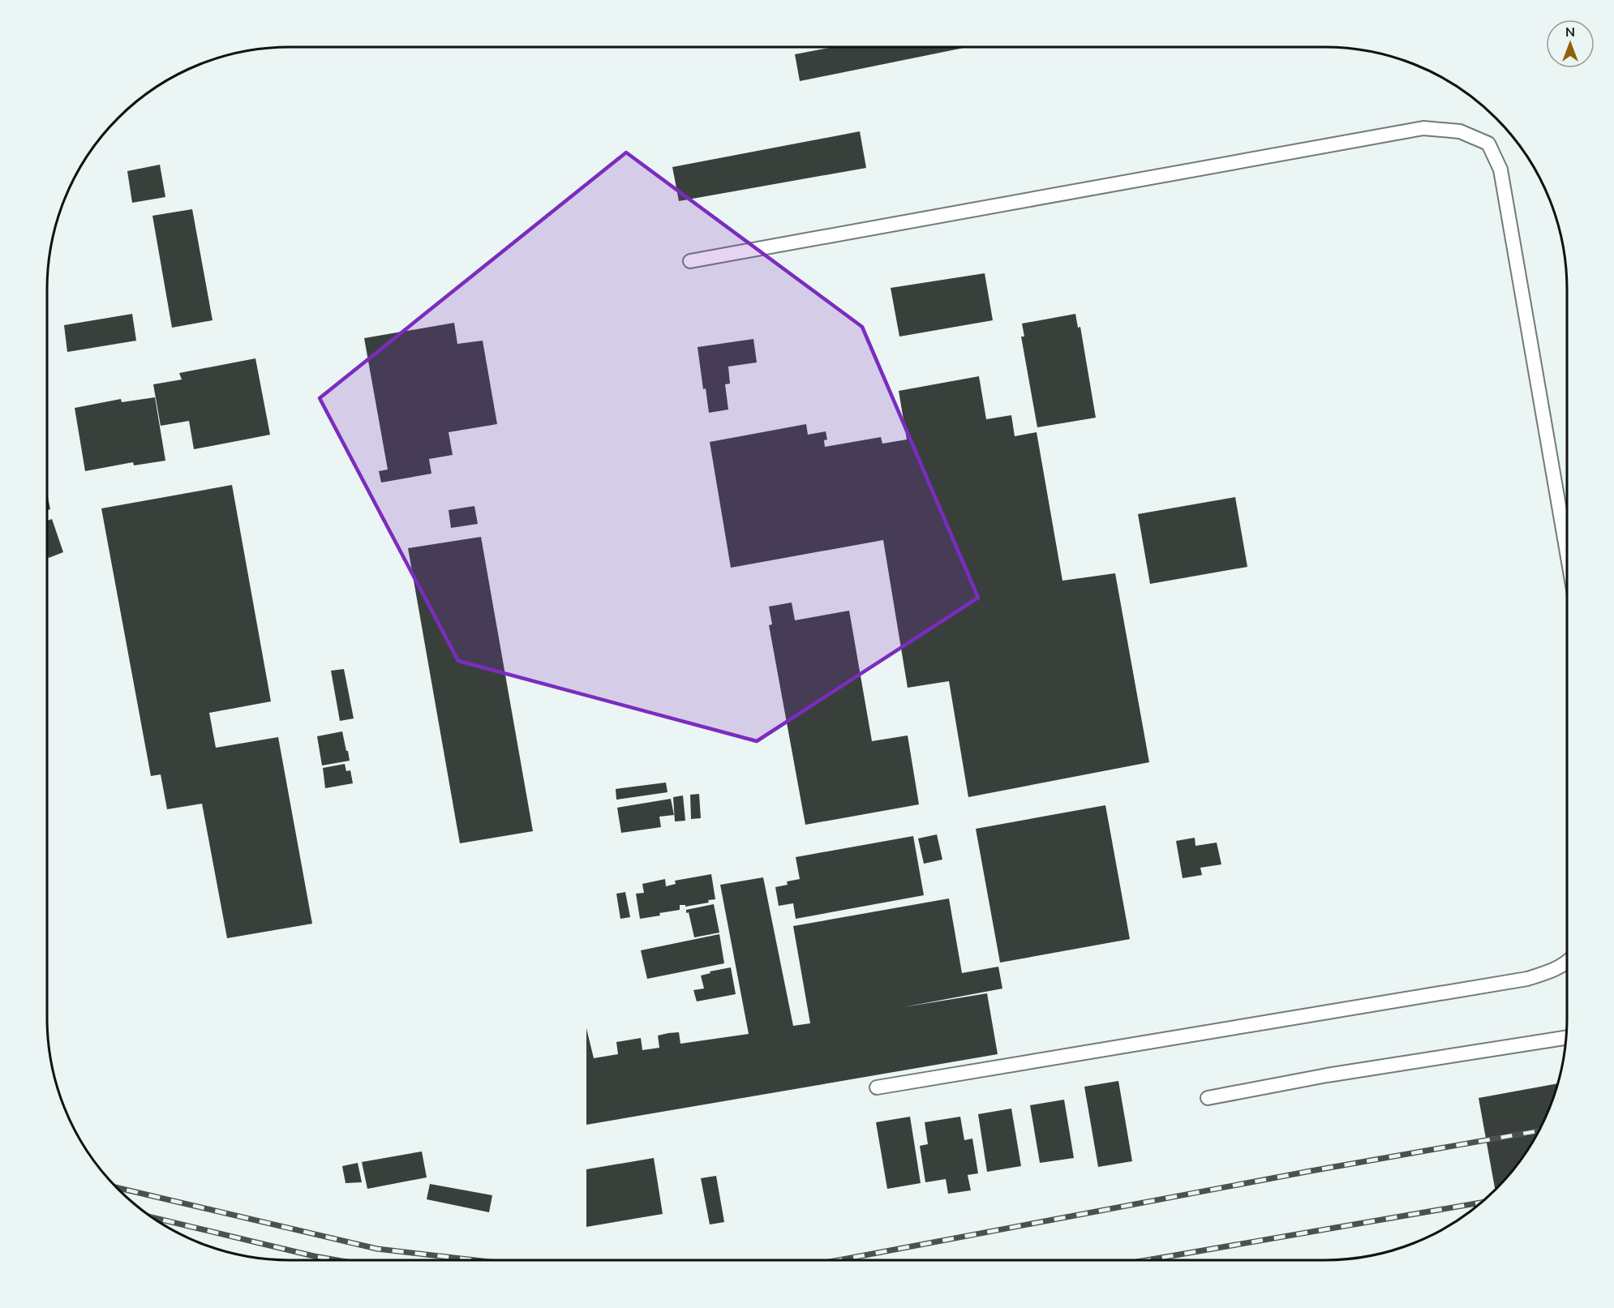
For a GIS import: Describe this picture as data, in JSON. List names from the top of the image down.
{
  "north": "top"
}
